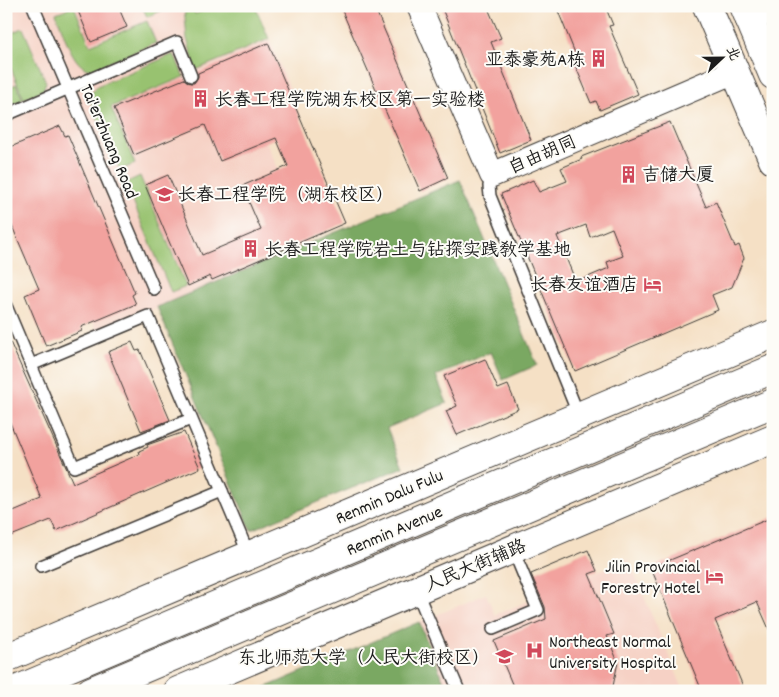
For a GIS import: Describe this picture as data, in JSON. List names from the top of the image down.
{
  "streets": {
    "main road": ["Renmin Dalu Fulu", "Renmin Avenue", "人民大街辅路"],
    "street": ["自由胡同"],
    "lane": ["Tai'erzhuang Road"]
  },
  "places": {
    "building": [
      "亚泰豪苑A栋",
      "长春工程学院湖东校区第一实验楼",
      "吉储大厦",
      "长春工程学院岩土与钻探实践教学基地"
    ],
    "school or university": ["长春工程学院（湖东校区）", "东北师范大学（人民大街校区）"],
    "hotel": ["长春友谊酒店", "Jilin Provincial Forestry Hotel"],
    "hospital": ["Northeast Normal University Hospital"]
  },
  "north": "right"
}
